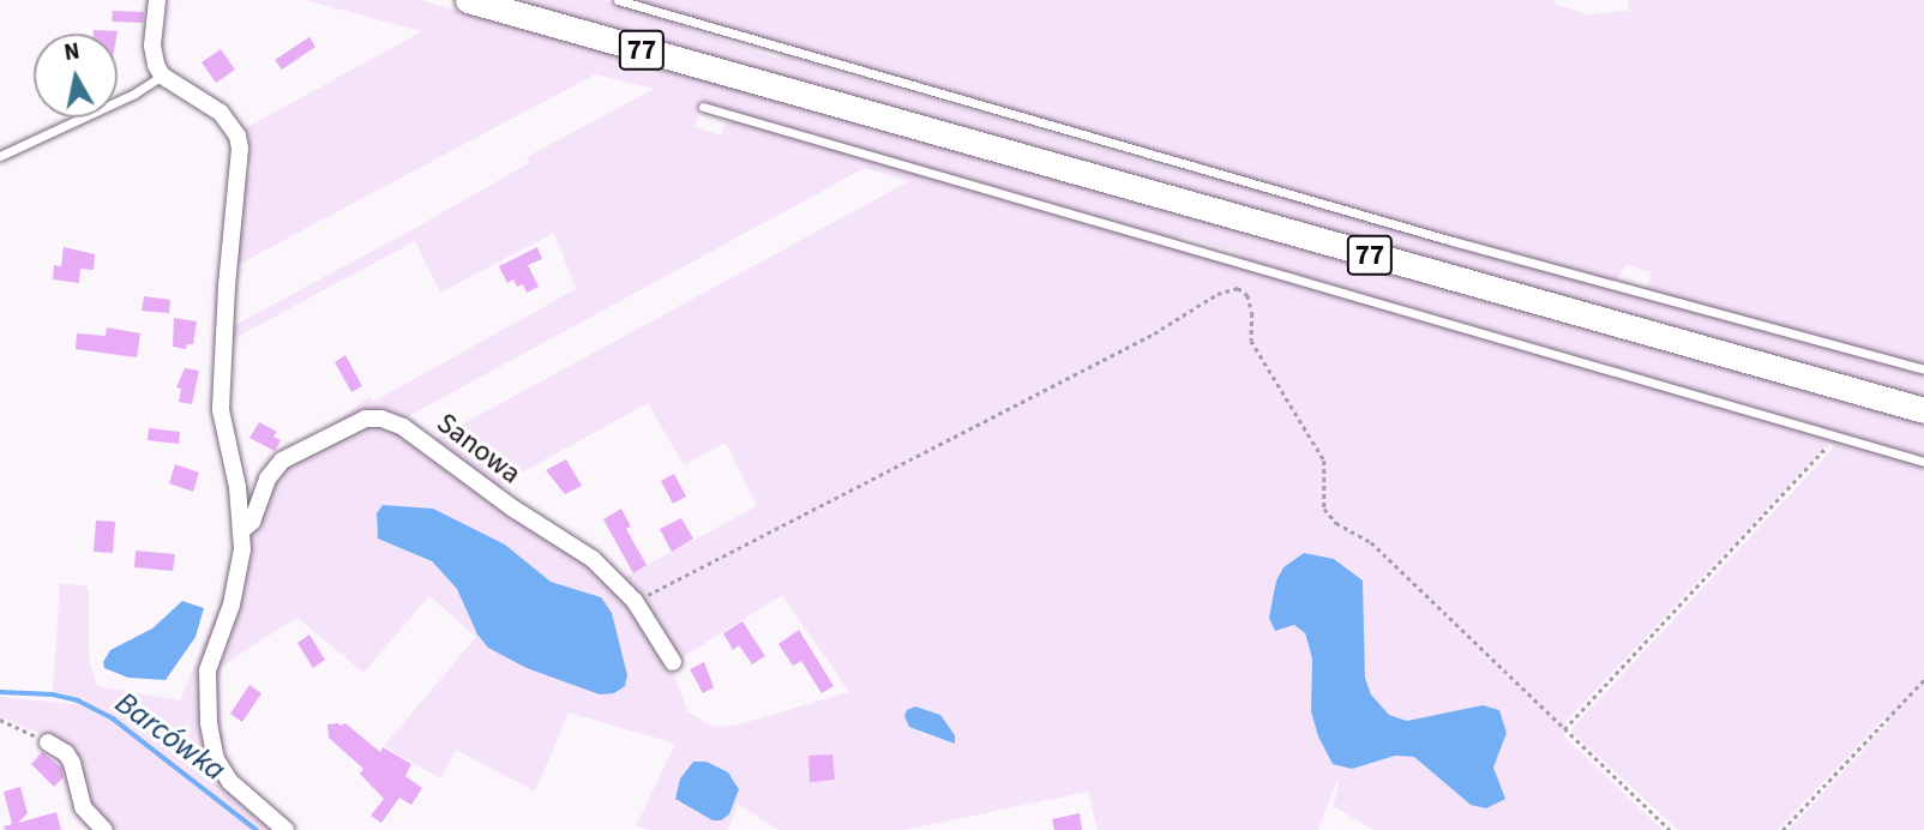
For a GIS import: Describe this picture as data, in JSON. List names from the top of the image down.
{
  "streets": {
    "main road": ["77"],
    "street": ["Sanowa"]
  },
  "water": ["Barcówka"],
  "north": "top"
}
